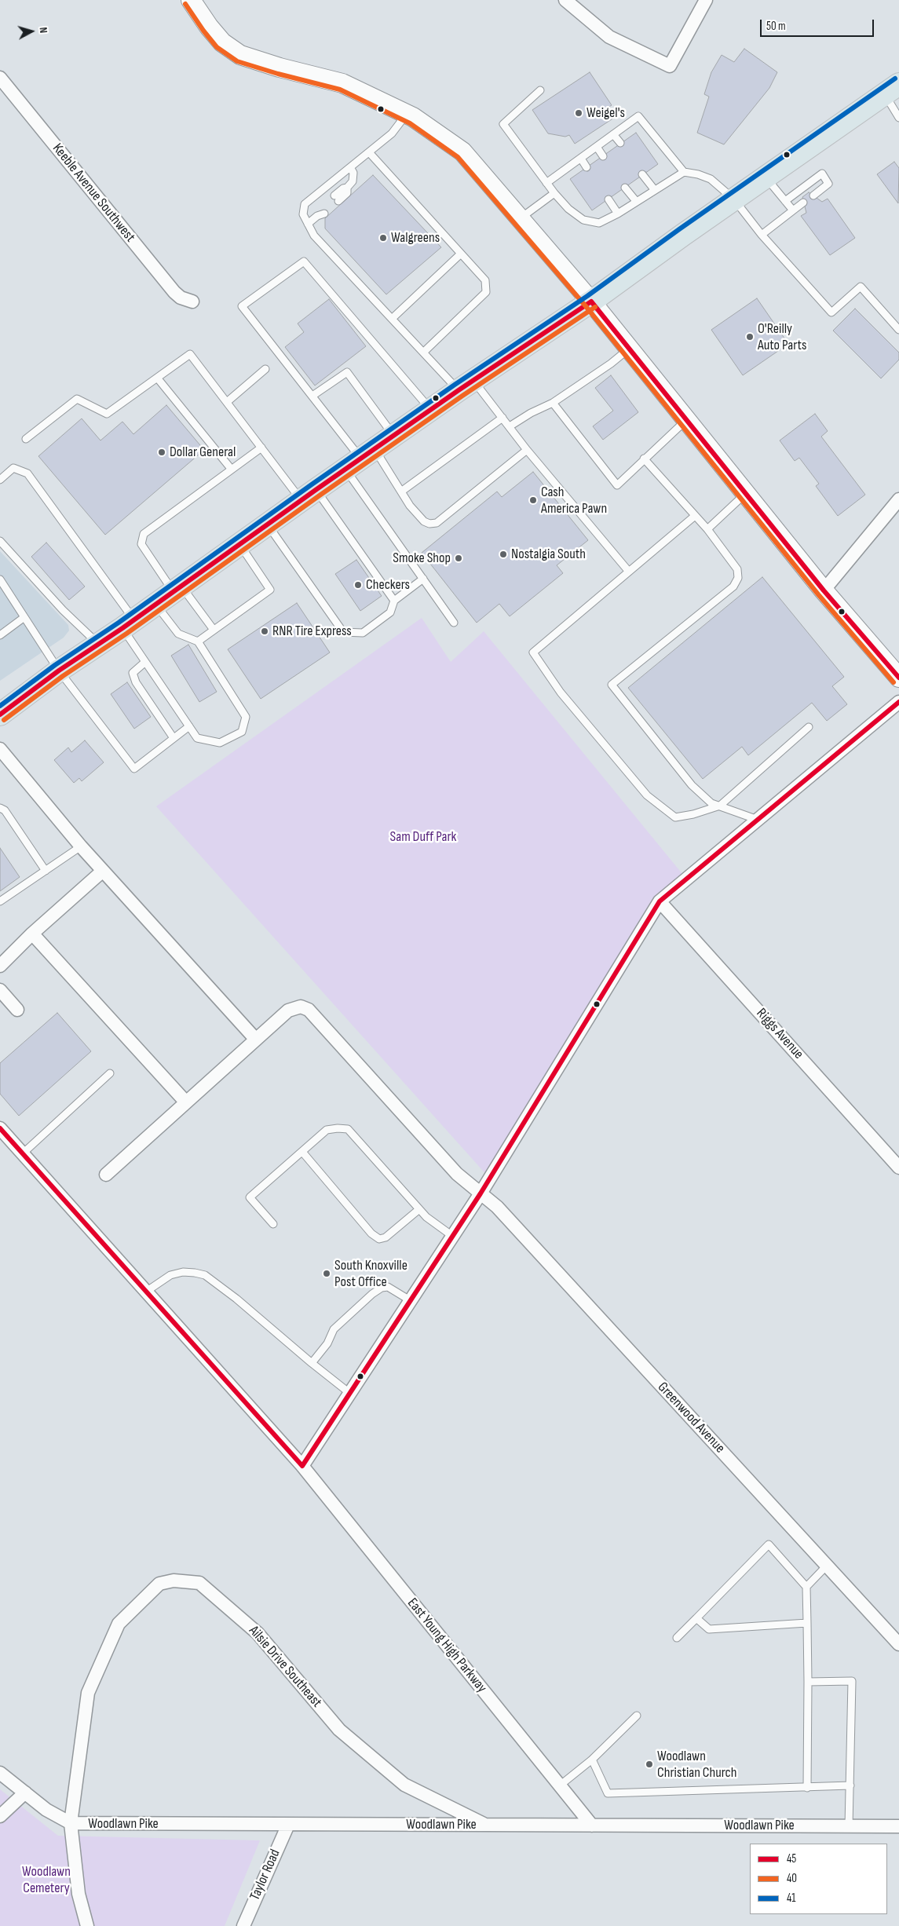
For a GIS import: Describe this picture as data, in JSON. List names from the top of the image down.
{
  "streets": {
    "street": [
      "Keeble Avenue Southwest",
      "Riggs Avenue",
      "Greenwood Avenue",
      "East Young High Parkway",
      "Ailsie Drive Southeast",
      "Woodlawn Pike",
      "Taylor Road"
    ]
  },
  "crossings": [
    ["East Young High Parkway", "Woodlawn Pike"],
    ["Ailsie Drive Southeast", "Woodlawn Pike"],
    ["Woodlawn Pike", "Taylor Road"]
  ],
  "parks": ["Sam Duff Park", "Woodlawn Cemetery"],
  "places": [
    "Weigel's",
    "Walgreens",
    "O'Reilly Auto Parts",
    "Dollar General",
    "Cash America Pawn",
    "Nostalgia South",
    "Smoke Shop",
    "Checkers",
    "RNR Tire Express",
    "South Knoxville Post Office",
    "Woodlawn Christian Church"
  ],
  "lines": ["transit line 40", "transit line 41", "transit line 45"],
  "legend": ["45", "40", "41"],
  "scale_bar": "50 m",
  "north": "right"
}
